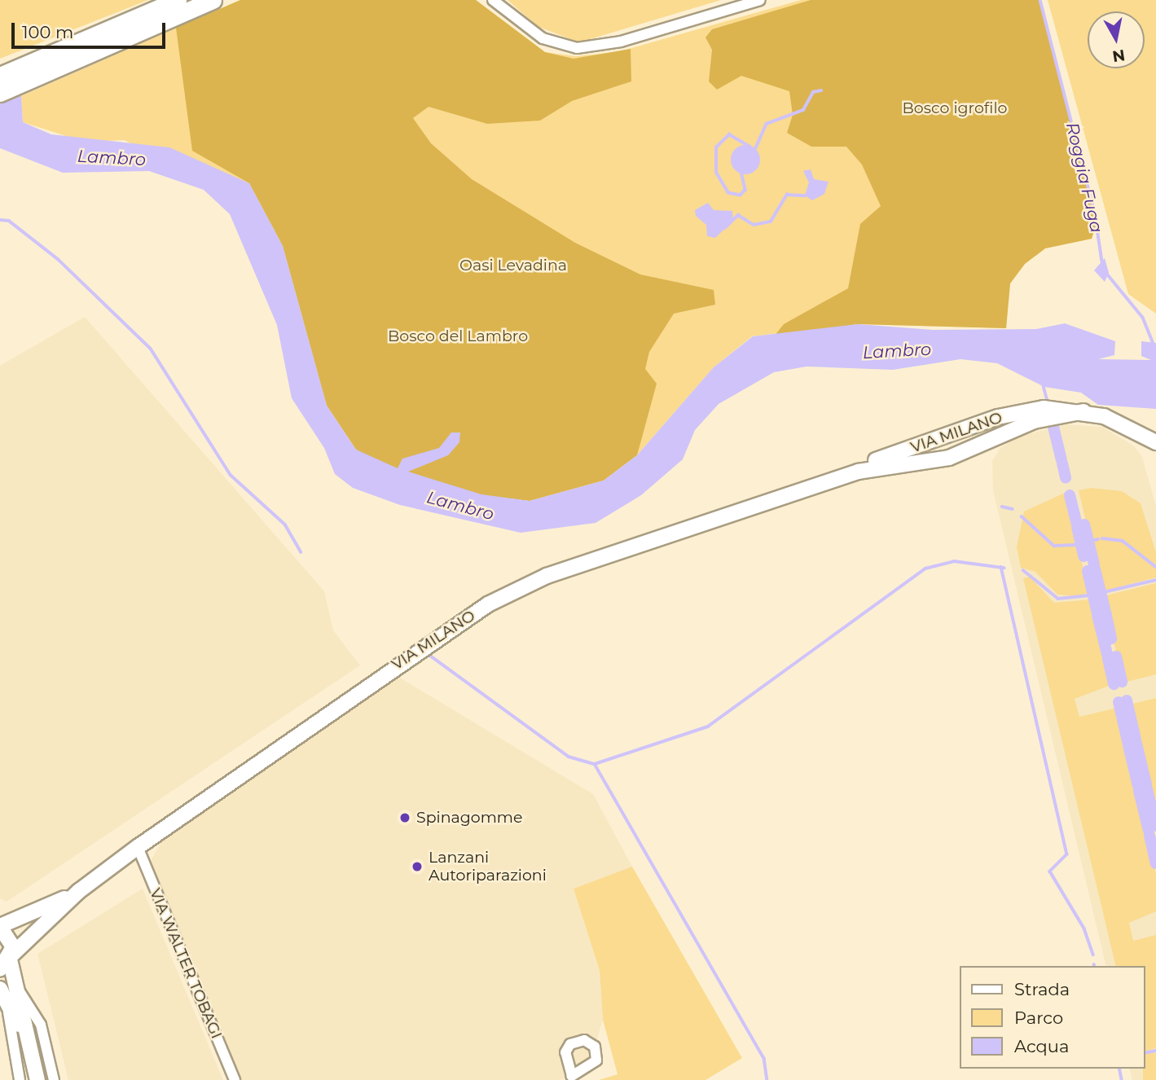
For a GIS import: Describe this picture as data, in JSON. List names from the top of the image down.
{
  "streets": {
    "street": ["VIA MILANO", "VIA WALTER TOBAGI"]
  },
  "crossings": [
    ["VIA MILANO", "VIA WALTER TOBAGI"]
  ],
  "water": ["Lambro", "Roggia Fuga"],
  "parks": ["Bosco igrofilo", "Oasi Levadina", "Bosco del Lambro"],
  "places": ["Spinagomme", "Lanzani Autoriparazioni"],
  "legend": ["Strada", "Parco", "Acqua"],
  "scale_bar": "100 m",
  "north": "bottom"
}
